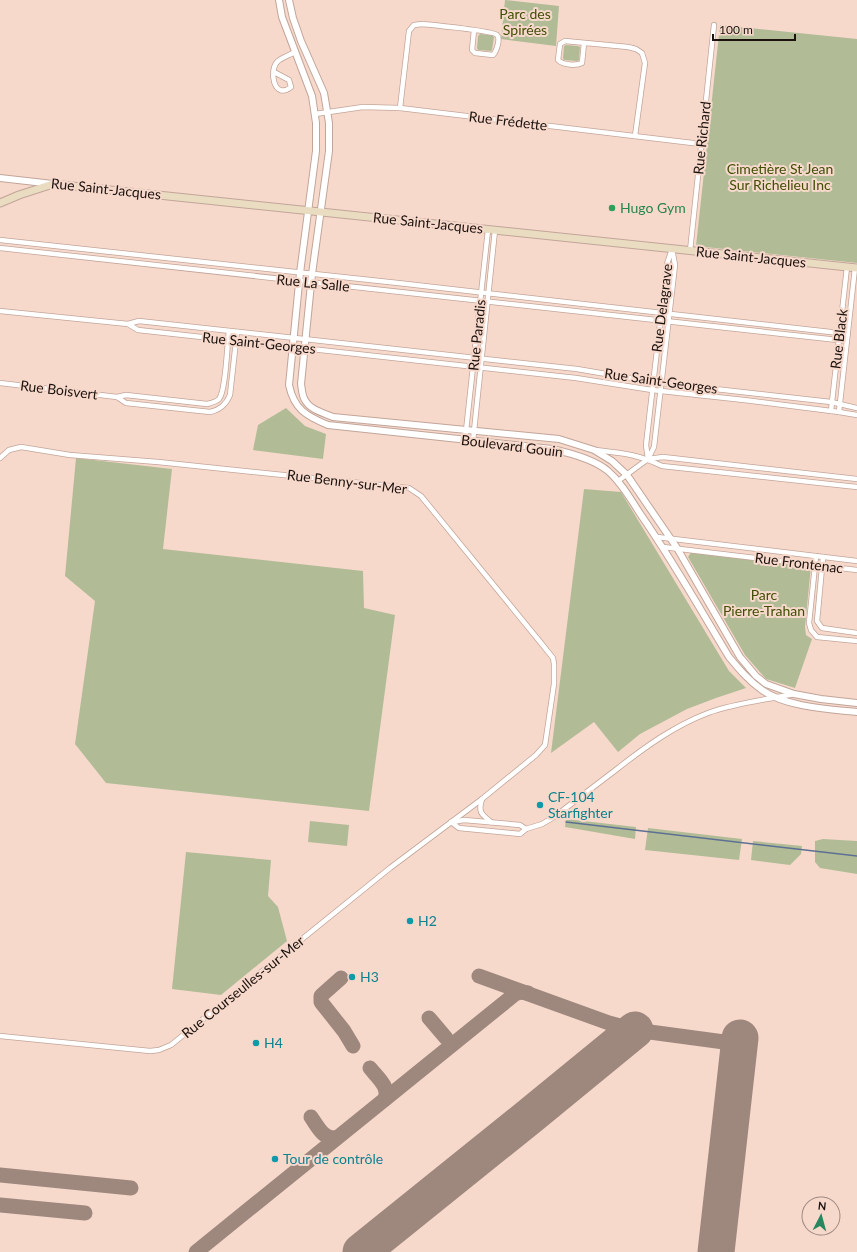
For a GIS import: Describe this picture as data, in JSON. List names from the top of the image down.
{
  "streets": {
    "main road": ["Rue Saint-Jacques"],
    "street": [
      "Rue Frédette",
      "Rue Richard",
      "Rue La Salle",
      "Rue Delagrave",
      "Rue Paradis",
      "Rue Black",
      "Rue Saint-Georges",
      "Rue Boisvert",
      "Boulevard Gouin",
      "Rue Benny-sur-Mer",
      "Rue Frontenac",
      "Rue Courseulles-sur-Mer"
    ]
  },
  "crossings": [
    ["Rue Frédette", "Rue Richard"],
    ["Rue Frédette", "Boulevard Gouin"],
    ["Rue Richard", "Rue Saint-Jacques"],
    ["Rue Saint-Jacques", "Rue Delagrave"],
    ["Rue Saint-Jacques", "Rue Paradis"],
    ["Rue Saint-Jacques", "Rue Black"],
    ["Rue Saint-Jacques", "Boulevard Gouin"],
    ["Rue La Salle", "Rue Delagrave"],
    ["Rue La Salle", "Rue Paradis"],
    ["Rue La Salle", "Rue Black"],
    ["Rue La Salle", "Boulevard Gouin"],
    ["Rue Delagrave", "Rue Saint-Georges"],
    ["Rue Paradis", "Rue Saint-Georges"],
    ["Rue Paradis", "Boulevard Gouin"],
    ["Rue Black", "Rue Saint-Georges"],
    ["Rue Saint-Georges", "Boulevard Gouin"],
    ["Boulevard Gouin", "Rue Frontenac"],
    ["Rue Benny-sur-Mer", "Rue Courseulles-sur-Mer"]
  ],
  "parks": ["Parc des Spirées", "Cimetière St Jean Sur Richelieu Inc", "Parc Pierre-Trahan"],
  "places": [
    "Hugo Gym",
    "CF-104 Starfighter",
    "H2",
    "H3",
    "H4",
    "Tour de contrôle"
  ],
  "scale_bar": "100 m",
  "north": "top"
}
